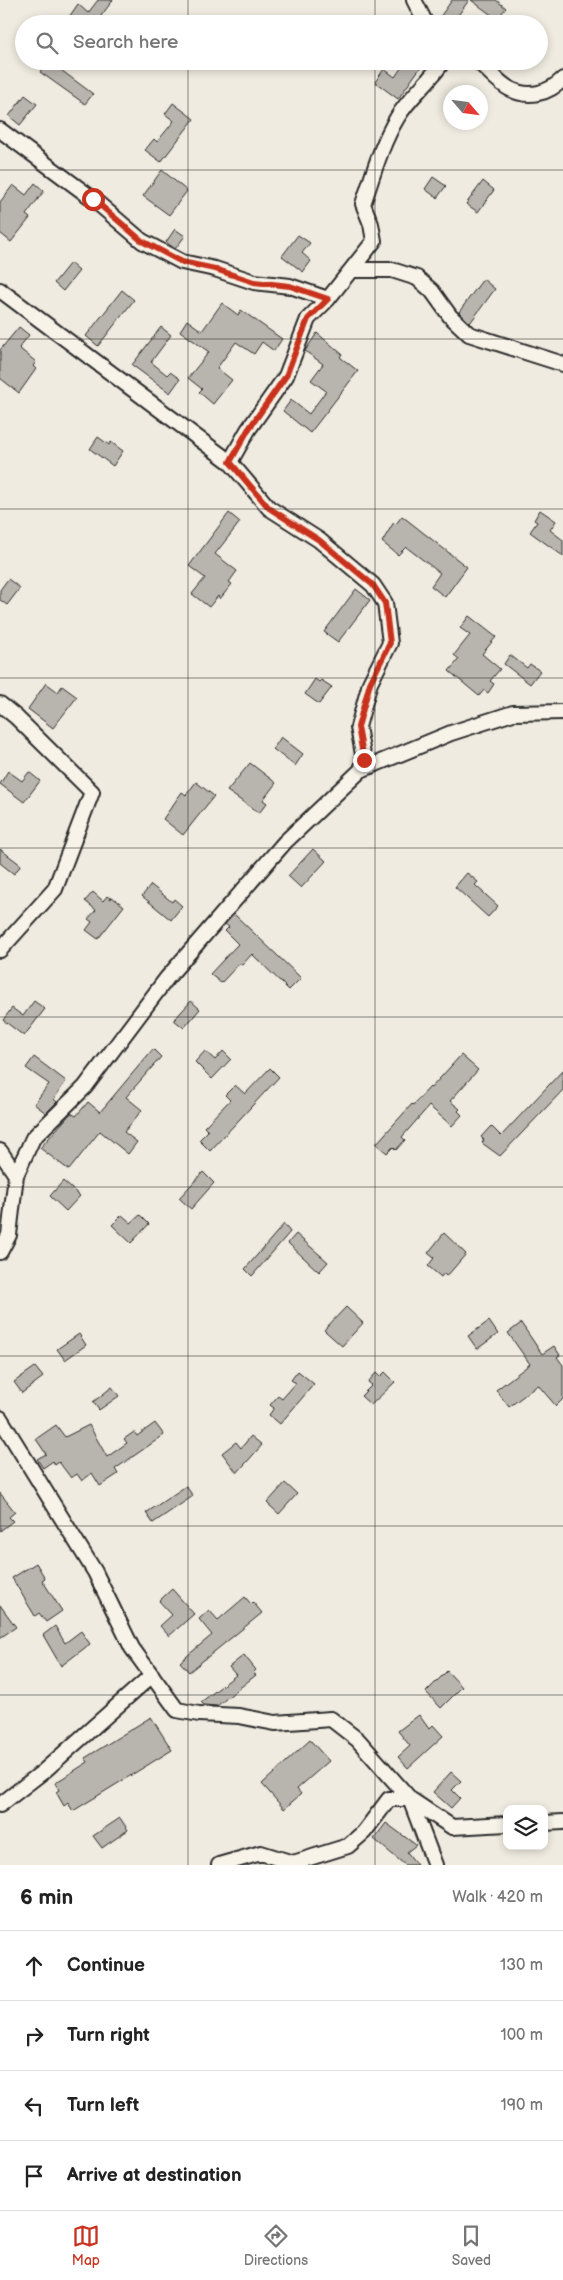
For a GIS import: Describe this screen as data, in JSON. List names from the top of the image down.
{
  "north": "bottom right",
  "page": {
    "search": "Search here",
    "heading": ["6 min", "Walk · 420 m"],
    "list": [
      ["Continue", "130 m"],
      ["Turn right", "100 m"],
      ["Turn left", "190 m"],
      "Arrive at destination"
    ],
    "nav": ["Map", "Directions", "Saved"]
  }
}
